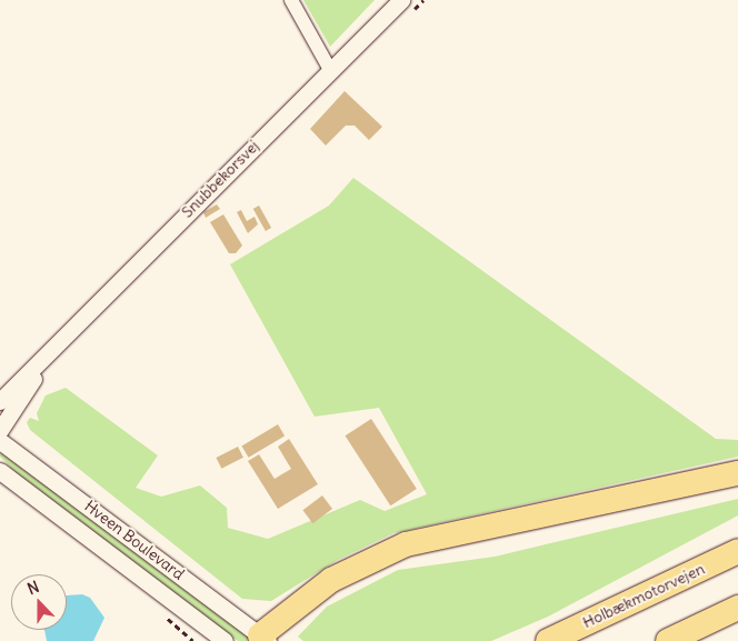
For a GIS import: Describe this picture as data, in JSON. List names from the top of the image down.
{
  "streets": {
    "highway": ["Holbækmotorvejen"],
    "street": ["Snubbekorsvej", "Hveen Boulevard"]
  },
  "north": "top"
}
